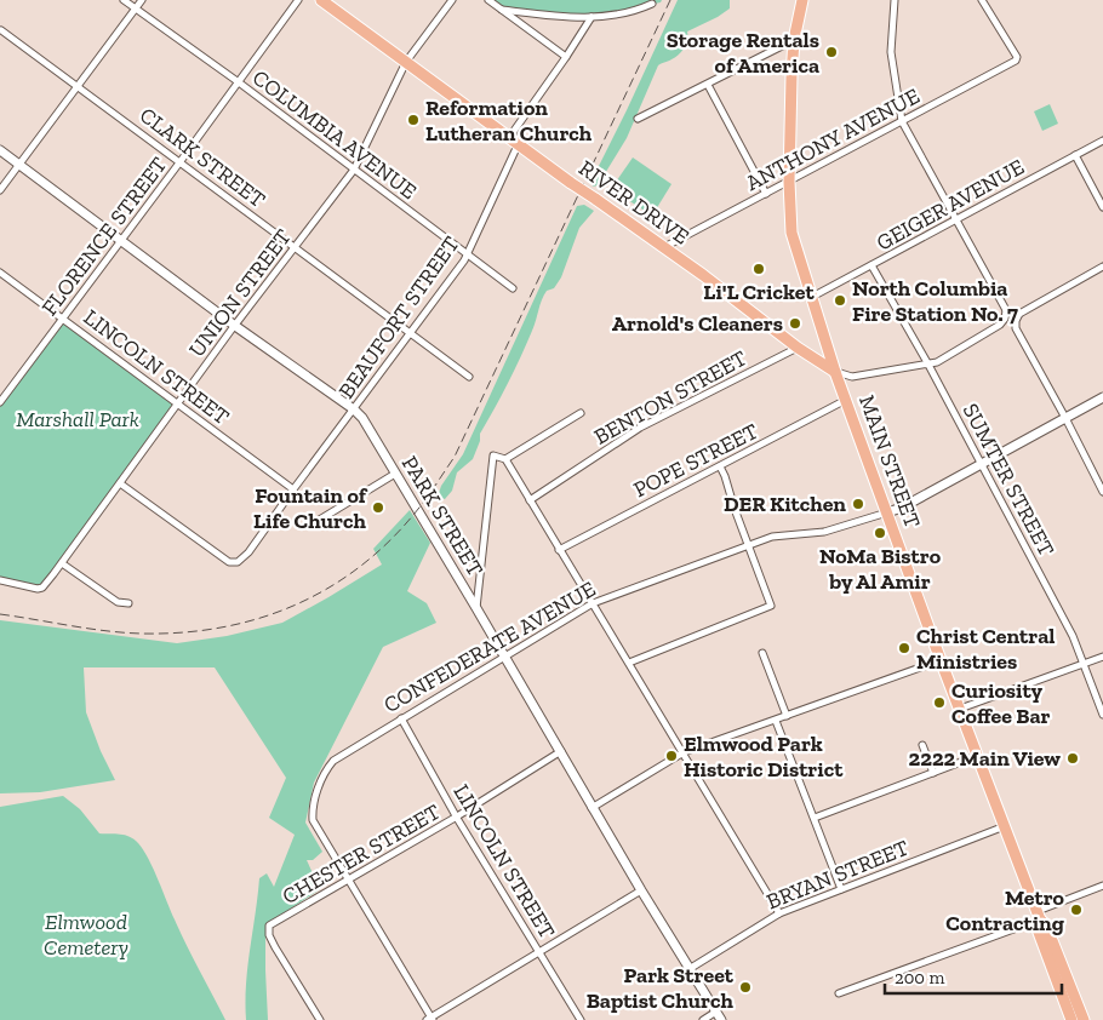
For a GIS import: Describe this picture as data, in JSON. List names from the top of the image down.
{
  "streets": {
    "main road": ["RIVER DRIVE", "MAIN STREET"],
    "street": [
      "COLUMBIA AVENUE",
      "ANTHONY AVENUE",
      "CLARK STREET",
      "GEIGER AVENUE",
      "FLORENCE STREET",
      "UNION STREET",
      "BEAUFORT STREET",
      "LINCOLN STREET",
      "BENTON STREET",
      "POPE STREET",
      "SUMTER STREET",
      "PARK STREET",
      "CONFEDERATE AVENUE",
      "CHESTER STREET",
      "BRYAN STREET"
    ]
  },
  "crossings": [
    ["COLUMBIA AVENUE", "FLORENCE STREET"],
    ["COLUMBIA AVENUE", "UNION STREET"],
    ["COLUMBIA AVENUE", "BEAUFORT STREET"],
    ["ANTHONY AVENUE", "RIVER DRIVE"],
    ["ANTHONY AVENUE", "MAIN STREET"],
    ["CLARK STREET", "FLORENCE STREET"],
    ["CLARK STREET", "UNION STREET"],
    ["CLARK STREET", "BEAUFORT STREET"],
    ["RIVER DRIVE", "UNION STREET"],
    ["RIVER DRIVE", "BEAUFORT STREET"],
    ["RIVER DRIVE", "BENTON STREET"],
    ["RIVER DRIVE", "MAIN STREET"],
    ["GEIGER AVENUE", "MAIN STREET"],
    ["GEIGER AVENUE", "SUMTER STREET"],
    ["FLORENCE STREET", "LINCOLN STREET"],
    ["FLORENCE STREET", "PARK STREET"],
    ["UNION STREET", "BEAUFORT STREET"],
    ["UNION STREET", "LINCOLN STREET"],
    ["UNION STREET", "PARK STREET"],
    ["BEAUFORT STREET", "LINCOLN STREET"],
    ["BEAUFORT STREET", "PARK STREET"],
    ["LINCOLN STREET", "CONFEDERATE AVENUE"],
    ["LINCOLN STREET", "CHESTER STREET"],
    ["POPE STREET", "MAIN STREET"],
    ["MAIN STREET", "CONFEDERATE AVENUE"],
    ["MAIN STREET", "BRYAN STREET"],
    ["SUMTER STREET", "CONFEDERATE AVENUE"],
    ["PARK STREET", "CONFEDERATE AVENUE"],
    ["PARK STREET", "CHESTER STREET"],
    ["PARK STREET", "BRYAN STREET"],
    ["CONFEDERATE AVENUE", "CHESTER STREET"]
  ],
  "parks": ["Marshall Park", "Elmwood Cemetery"],
  "places": [
    "Storage Rentals of America",
    "Reformation Lutheran Church",
    "Li'L Cricket",
    "North Columbia Fire Station No. 7",
    "Arnold's Cleaners",
    "DER Kitchen",
    "Fountain of Life Church",
    "NoMa Bistro by Al Amir",
    "Christ Central Ministries",
    "Curiosity Coffee Bar",
    "Elmwood Park Historic District",
    "2222 Main View",
    "Metro Contracting",
    "Park Street Baptist Church"
  ],
  "scale_bar": "200 m"
}
